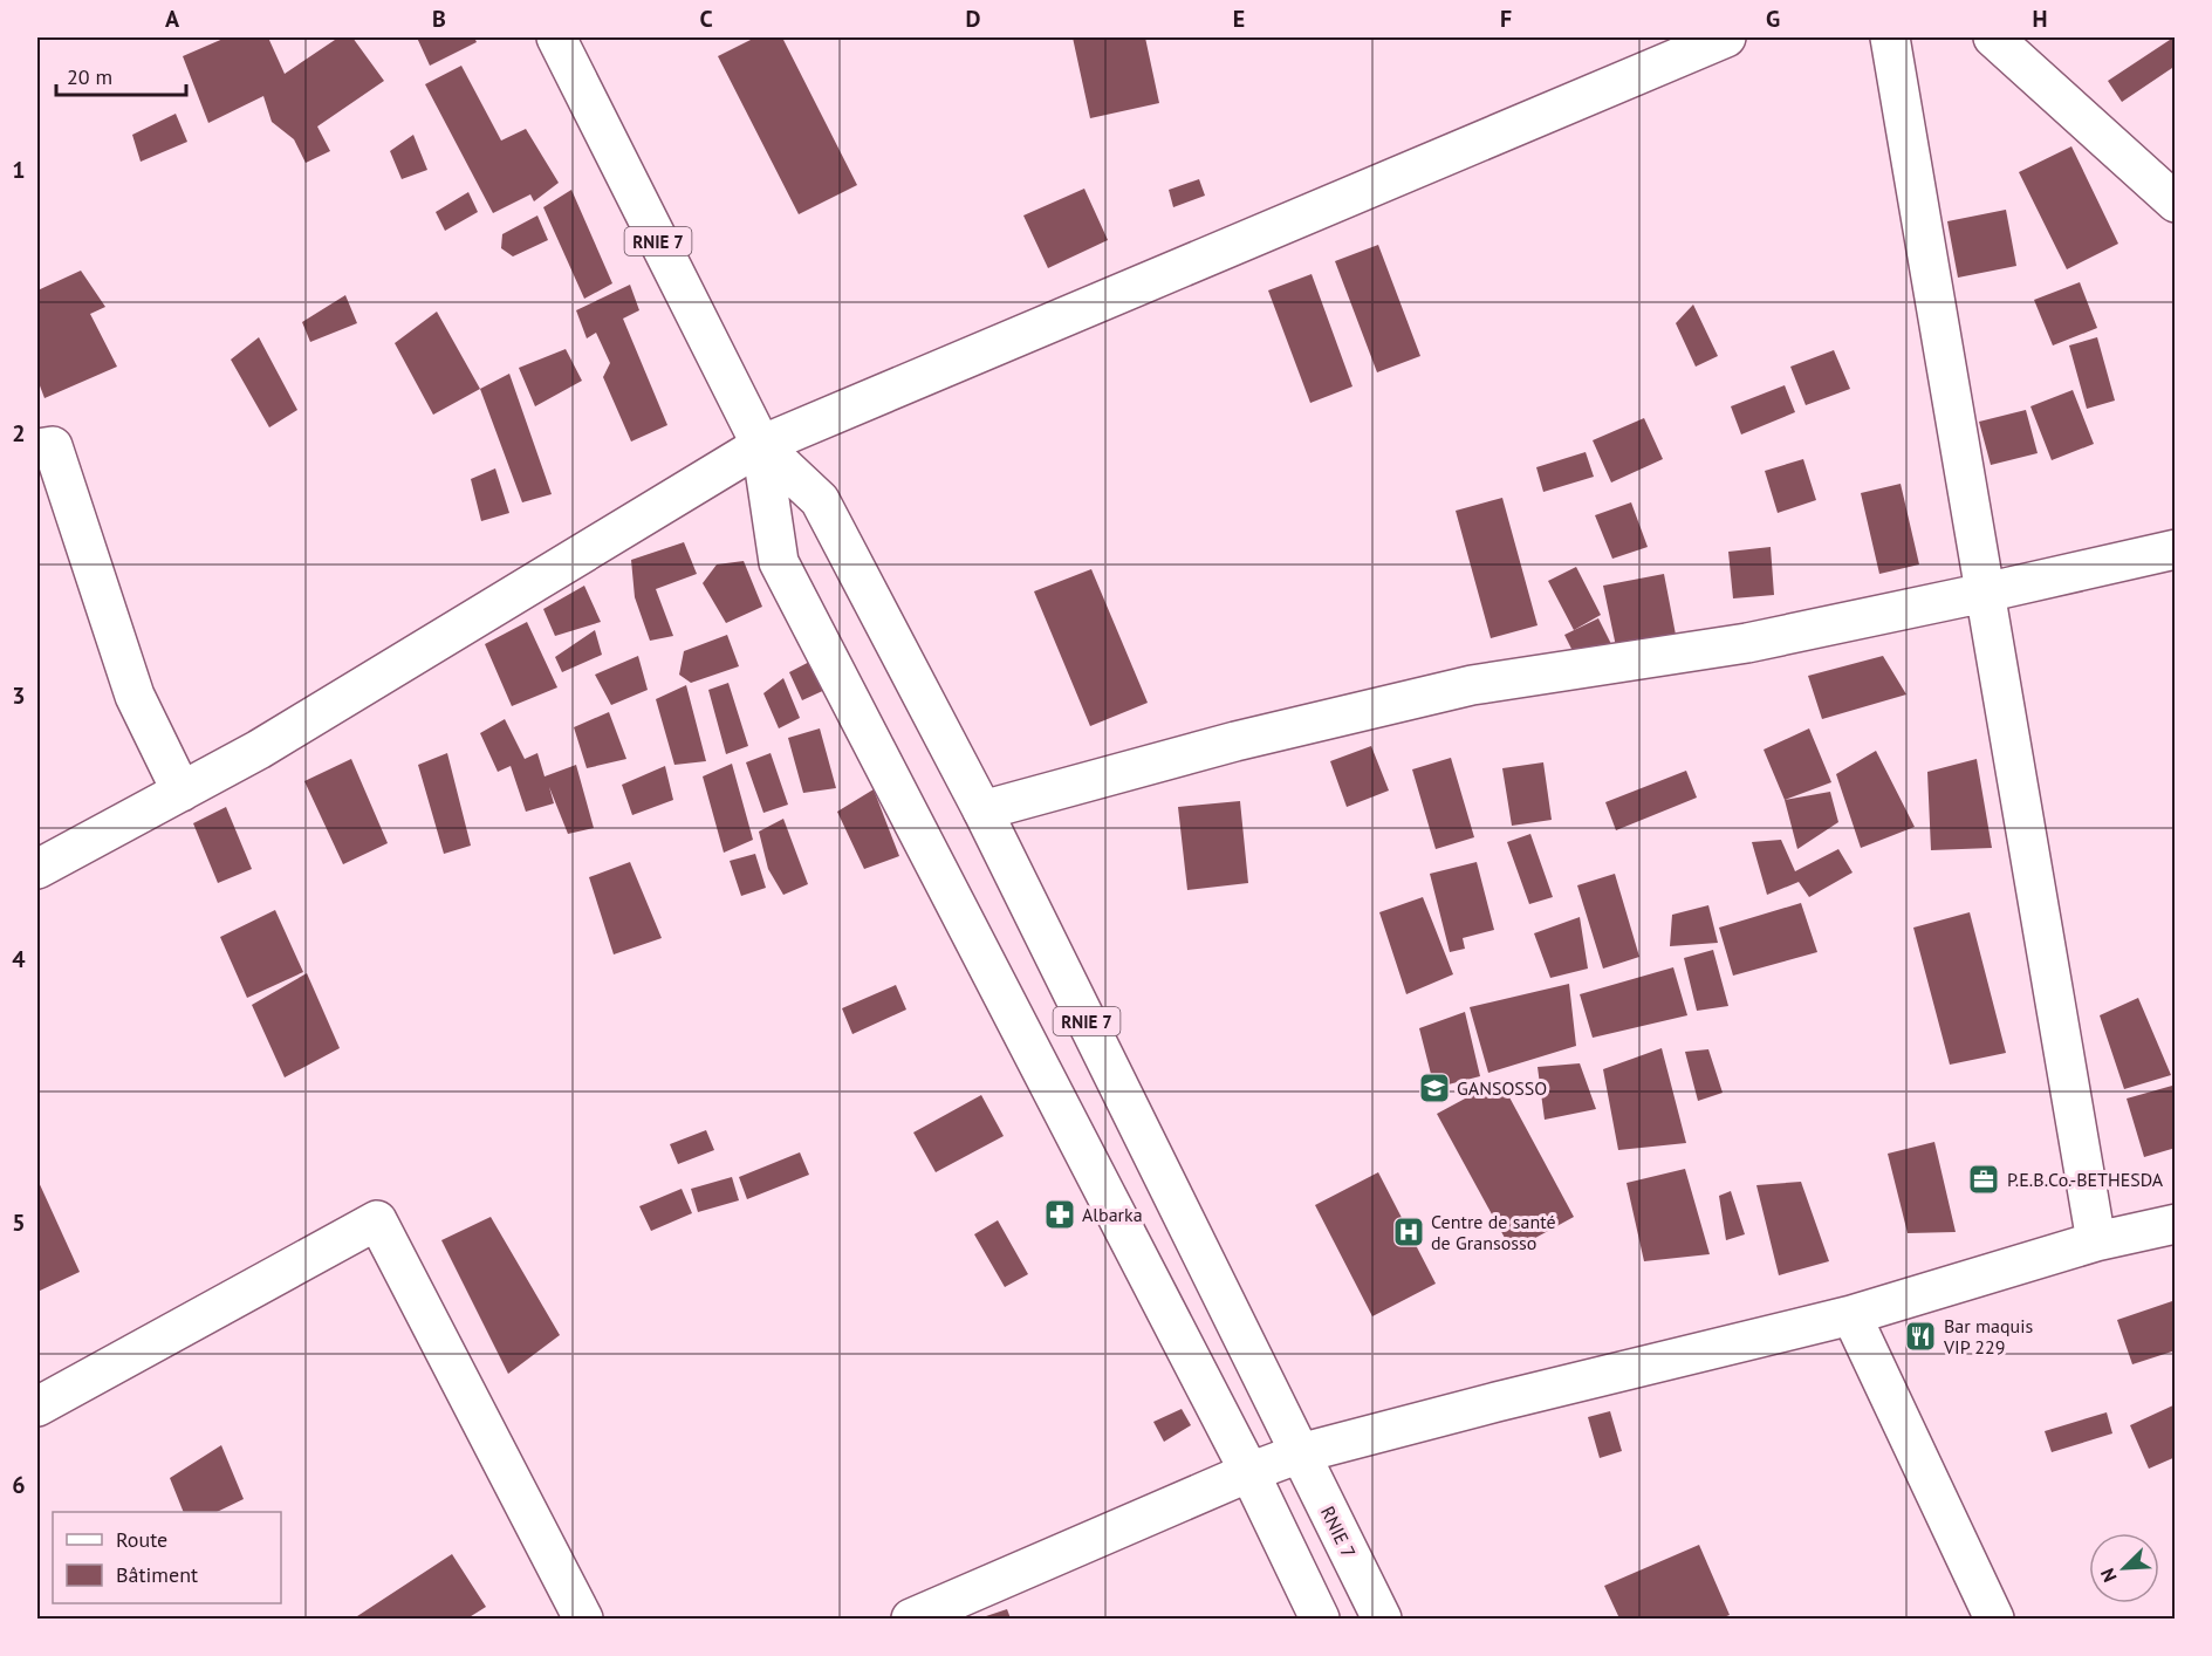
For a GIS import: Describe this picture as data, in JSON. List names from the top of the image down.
{
  "streets": {
    "street": ["RNIE 7"]
  },
  "places": {
    "school or university": ["GANSOSSO"],
    "office": ["P.E.B.Co.-BETHESDA"],
    "pharmacy": ["Albarka"],
    "hospital": ["Centre de santé de Gransosso"],
    "restaurant": ["Bar maquis VIP 229"]
  },
  "legend": ["Route", "Bâtiment"],
  "scale_bar": "20 m",
  "north": "bottom left",
  "grid": {
    "columns": [
      "A",
      "B",
      "C",
      "D",
      "E",
      "F",
      "G",
      "H"
    ],
    "rows": [
      "1",
      "2",
      "3",
      "4",
      "5",
      "6"
    ]
  }
}
